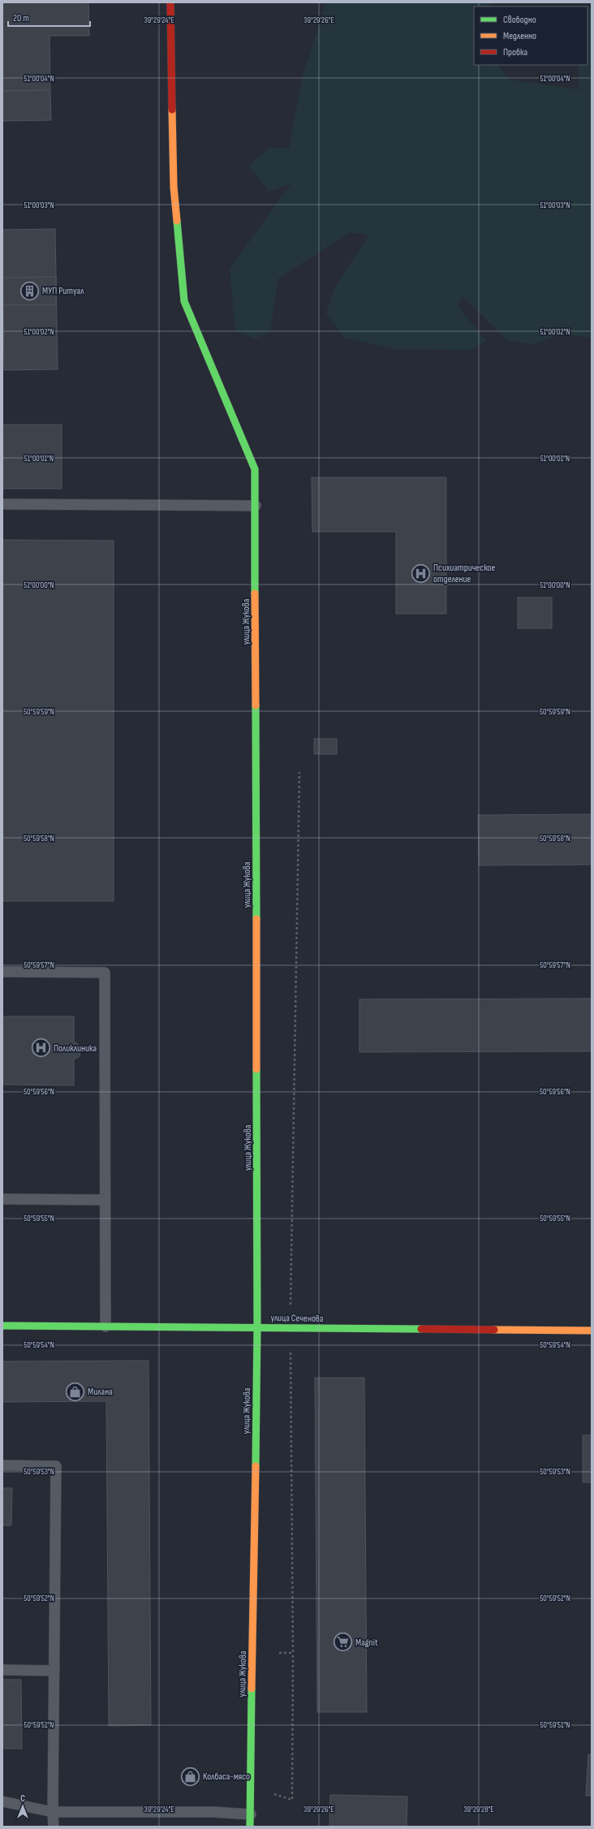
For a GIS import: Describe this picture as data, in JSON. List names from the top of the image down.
{
  "streets": {
    "street": ["улица Жукова", "улица Сеченова"]
  },
  "crossings": [
    ["улица Жукова", "улица Сеченова"]
  ],
  "places": {
    "building": ["МУП Ритуал"],
    "hospital": ["Психиатрическое отделение", "Поликлиника"],
    "shop": ["Милана", "Колбаса-мясо"],
    "supermarket": ["Magnit"]
  },
  "legend": ["Свободно", "Медленно", "Пробка"],
  "scale_bar": "20 m",
  "north": "top",
  "coordinates": [
    "39°29'24\"E",
    "39°29'26\"E",
    "51°00'04\"N",
    "51°00'03\"N",
    "51°00'02\"N",
    "51°00'01\"N",
    "51°00'00\"N",
    "50°59'59\"N",
    "50°59'58\"N",
    "50°59'57\"N",
    "50°59'56\"N",
    "50°59'55\"N",
    "50°59'54\"N",
    "50°59'53\"N",
    "50°59'52\"N",
    "50°59'51\"N",
    "39°29'28\"E"
  ]
}
